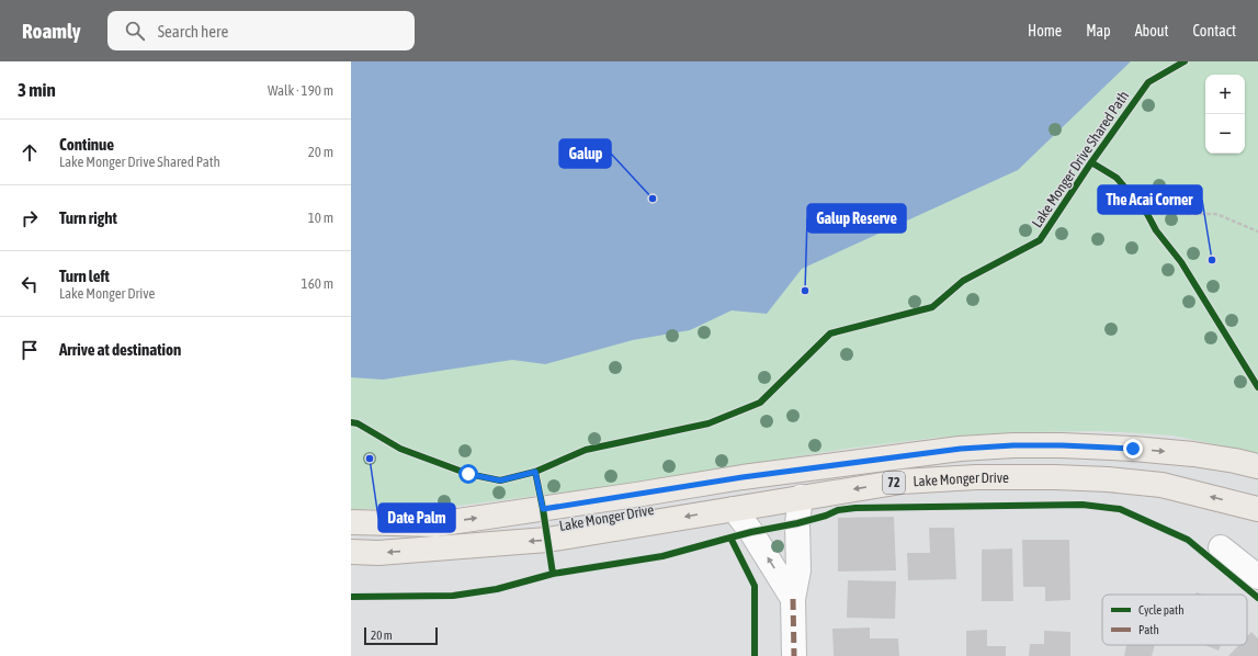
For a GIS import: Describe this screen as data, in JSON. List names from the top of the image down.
{
  "streets": {
    "main road": ["Lake Monger Drive", "72"],
    "cycle path": ["Lake Monger Drive Shared Path"]
  },
  "places": [
    "Galup",
    "The Acai Corner",
    "Galup Reserve",
    "Date Palm"
  ],
  "legend": ["Cycle path", "Path"],
  "scale_bar": "20 m",
  "page": {
    "header": "Roamly",
    "search": "Search here",
    "nav": [
      "Home",
      "Map",
      "About",
      "Contact"
    ],
    "heading": ["3 min", "Walk · 190 m"],
    "map_buttons": ["+", "−"],
    "list": [
      ["Continue", "Lake Monger Drive Shared Path", "20 m"],
      ["Turn right", "10 m"],
      ["Turn left", "Lake Monger Drive", "160 m"],
      "Arrive at destination"
    ],
    "scale": "20 m"
  }
}
